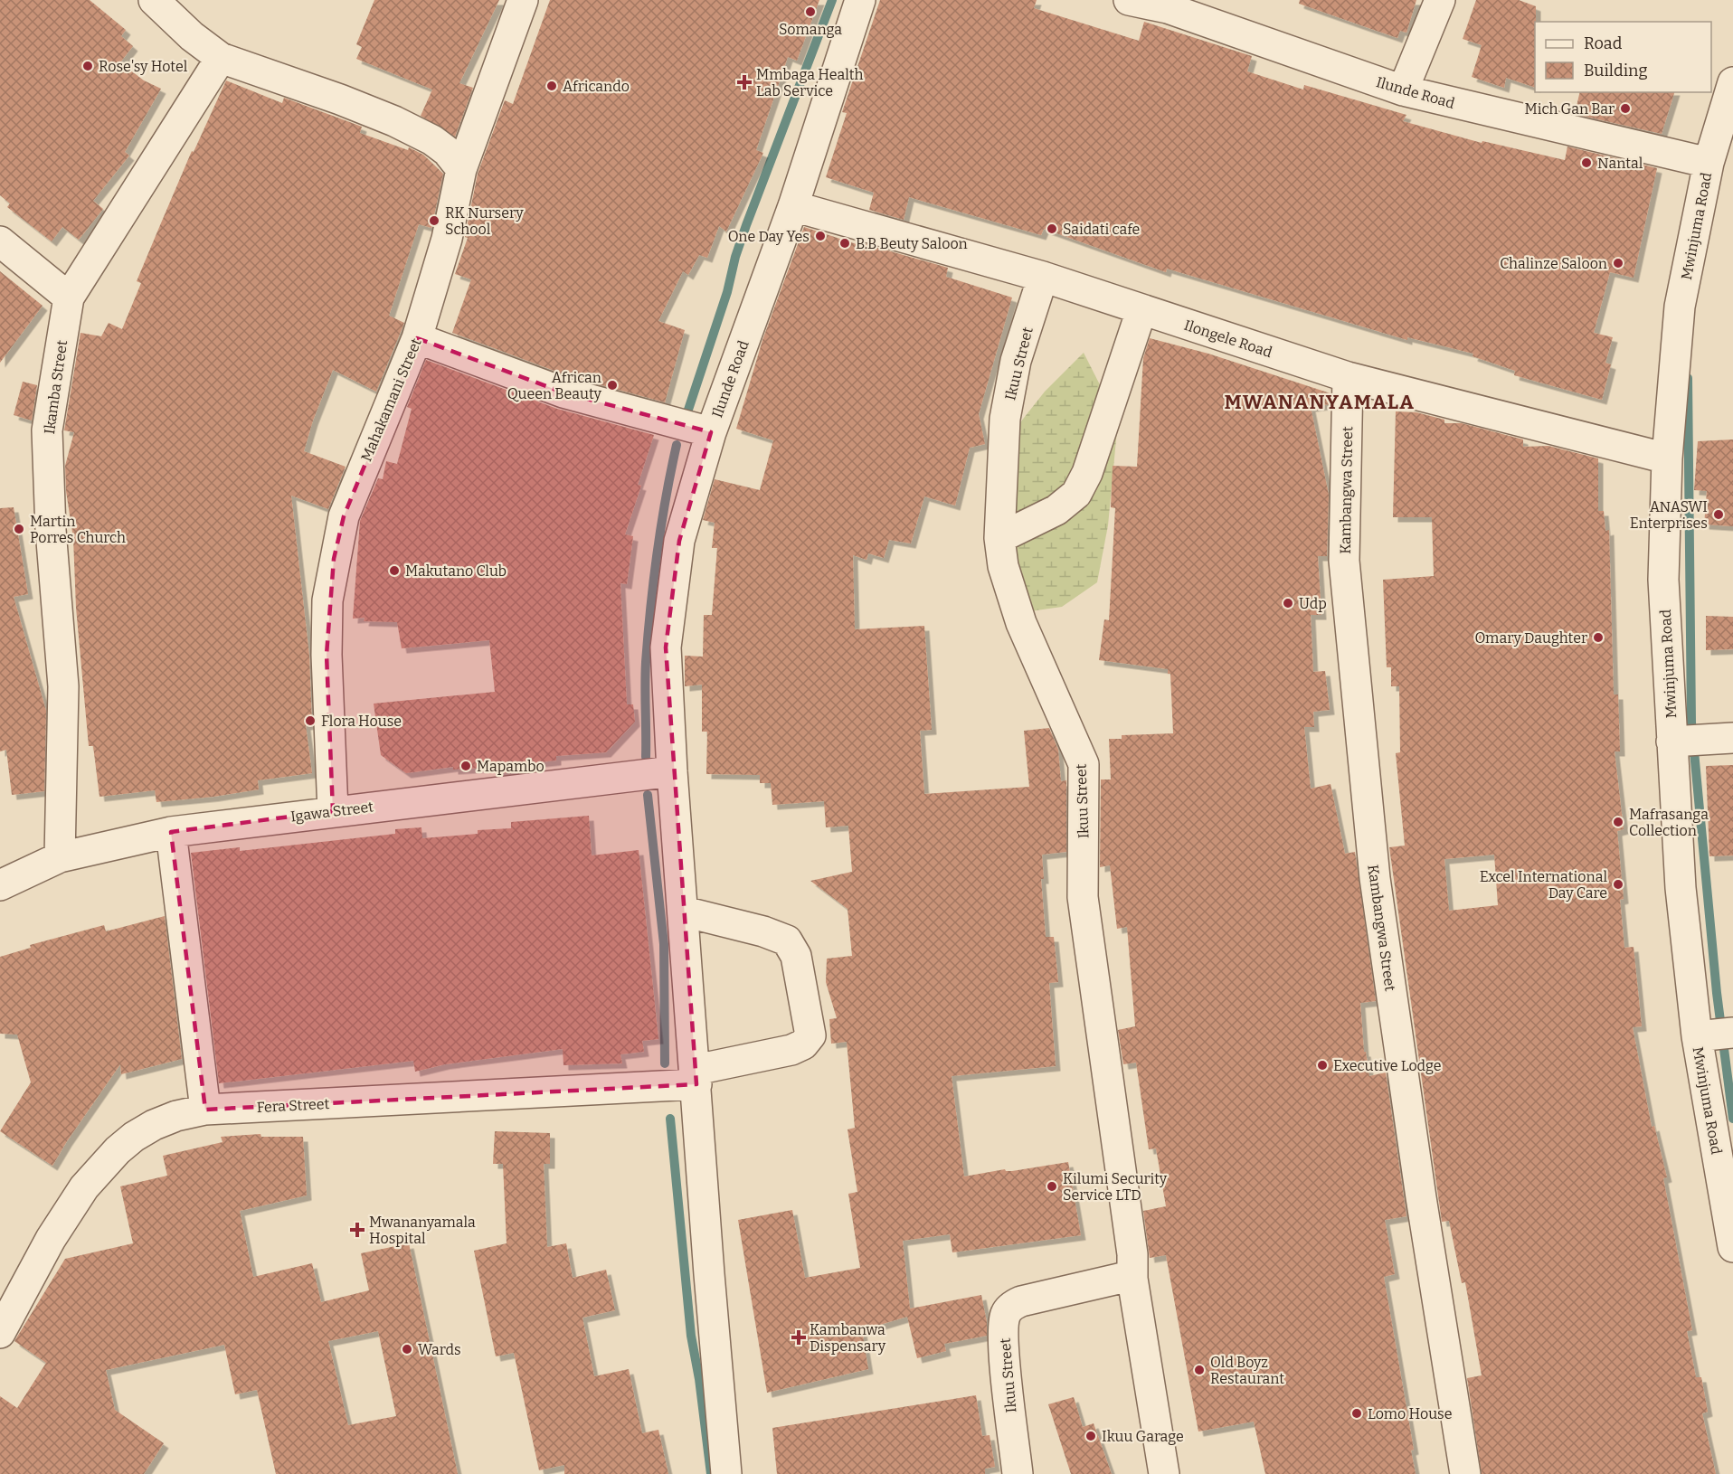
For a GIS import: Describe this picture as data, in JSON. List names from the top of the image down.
{
  "streets": {
    "street": [
      "Ilunde Road",
      "Mwinjuma Road",
      "Ilongele Road",
      "Ikuu Street",
      "Ikamba Street",
      "Mahakamani Street",
      "Kambangwa Street",
      "Igawa Street",
      "Fera Street"
    ]
  },
  "crossings": [
    ["Ilunde Road", "Mwinjuma Road"],
    ["Ilunde Road", "Ilongele Road"],
    ["Ilunde Road", "Igawa Street"],
    ["Ilunde Road", "Fera Street"],
    ["Mwinjuma Road", "Ilongele Road"],
    ["Ilongele Road", "Ikuu Street"],
    ["Ilongele Road", "Kambangwa Street"],
    ["Ikamba Street", "Igawa Street"],
    ["Mahakamani Street", "Igawa Street"]
  ],
  "districts": ["MWANANYAMALA"],
  "places": {
    "other": [
      "Somanga",
      "Rose'sy Hotel",
      "Africando",
      "Mich Gan Bar",
      "Nantal",
      "RK Nursery School",
      "Saidati cafe",
      "One Day Yes",
      "B.B Beuty Saloon",
      "Chalinze Saloon",
      "African Queen Beauty",
      "ANASWI Enterprises",
      "Martin Porres Church",
      "Makutano Club",
      "Udp",
      "Omary Daughter",
      "Flora House",
      "Mapambo",
      "Mafrasanga Collection",
      "Excel International Day Care",
      "Executive Lodge",
      "Kilumi Security Service LTD",
      "Wards",
      "Old Boyz Restaurant",
      "Lomo House",
      "Ikuu Garage"
    ],
    "health": ["Mmbaga Health Lab Service", "Mwananyamala Hospital", "Kambanwa Dispensary"]
  },
  "legend": ["Road", "Building"]
}
